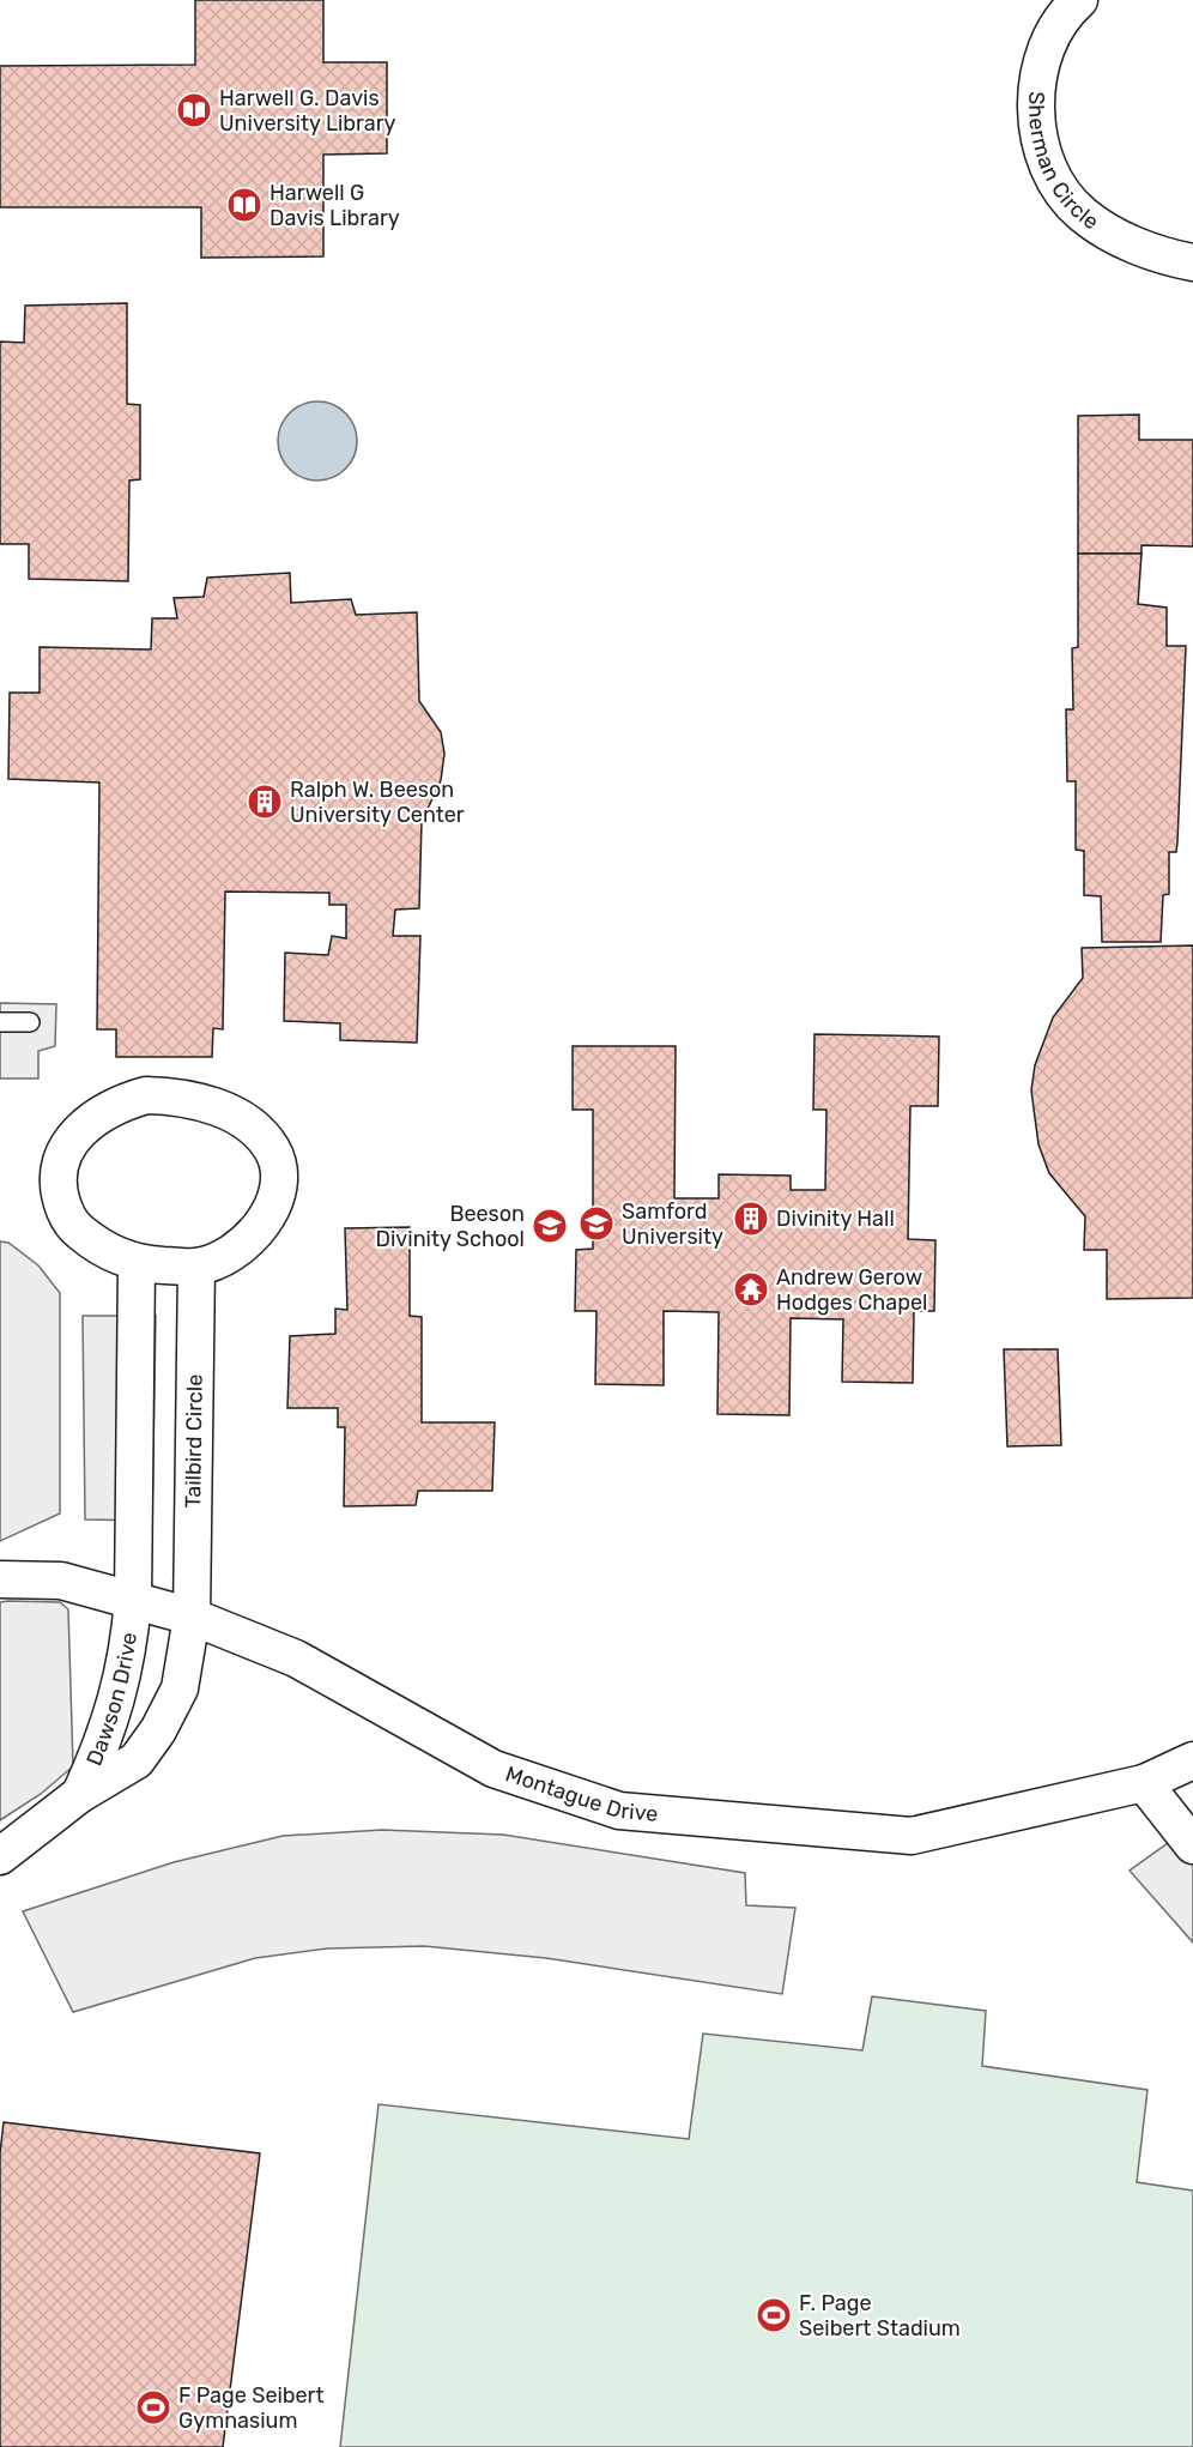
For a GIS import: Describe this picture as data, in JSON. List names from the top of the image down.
{
  "streets": {
    "street": [
      "Sherman Circle",
      "Tailbird Circle",
      "Dawson Drive",
      "Montague Drive"
    ]
  },
  "crossings": [
    ["Tailbird Circle", "Dawson Drive"],
    ["Tailbird Circle", "Montague Drive"],
    ["Dawson Drive", "Montague Drive"]
  ],
  "places": {
    "library": ["Harwell G. Davis University Library", "Harwell G Davis Library"],
    "building": ["Ralph W. Beeson University Center", "Divinity Hall"],
    "school or university": ["Samford University", "Beeson Divinity School"],
    "temple": ["Andrew Gerow Hodges Chapel"],
    "sports": ["F. Page Seibert Stadium", "F Page Seibert Gymnasium"]
  }
}
